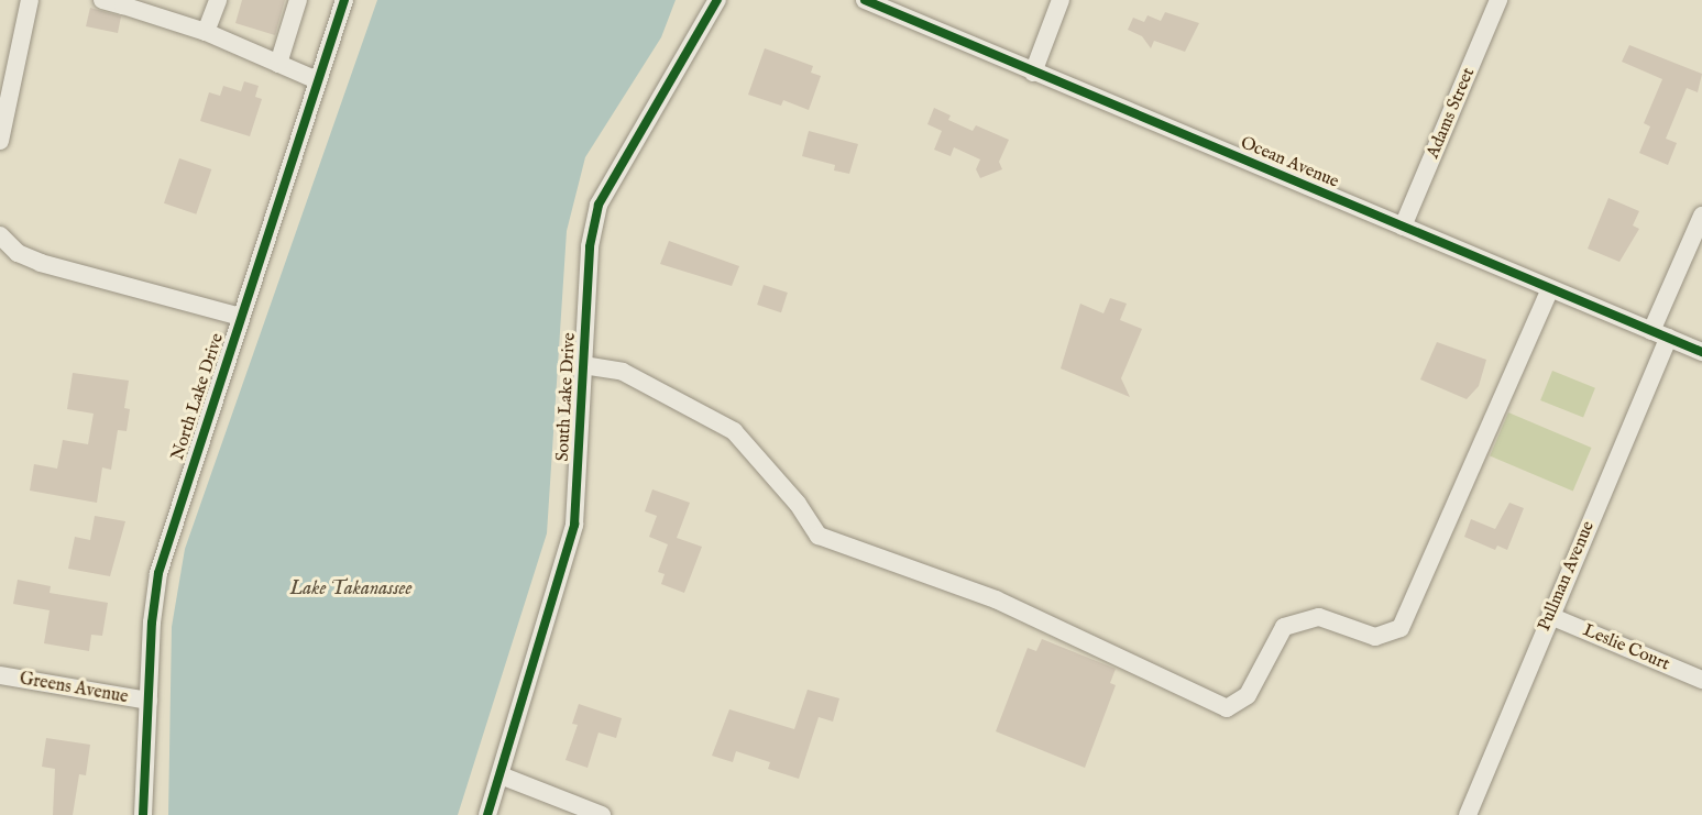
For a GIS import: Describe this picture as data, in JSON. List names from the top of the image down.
{
  "streets": {
    "street": [
      "Adams Street",
      "Ocean Avenue",
      "North Lake Drive",
      "South Lake Drive",
      "Pullman Avenue",
      "Leslie Court",
      "Greens Avenue"
    ]
  },
  "crossings": [
    ["Adams Street", "Ocean Avenue"],
    ["Ocean Avenue", "Pullman Avenue"],
    ["North Lake Drive", "Greens Avenue"],
    ["Pullman Avenue", "Leslie Court"]
  ],
  "water": ["Lake Takanassee"]
}
